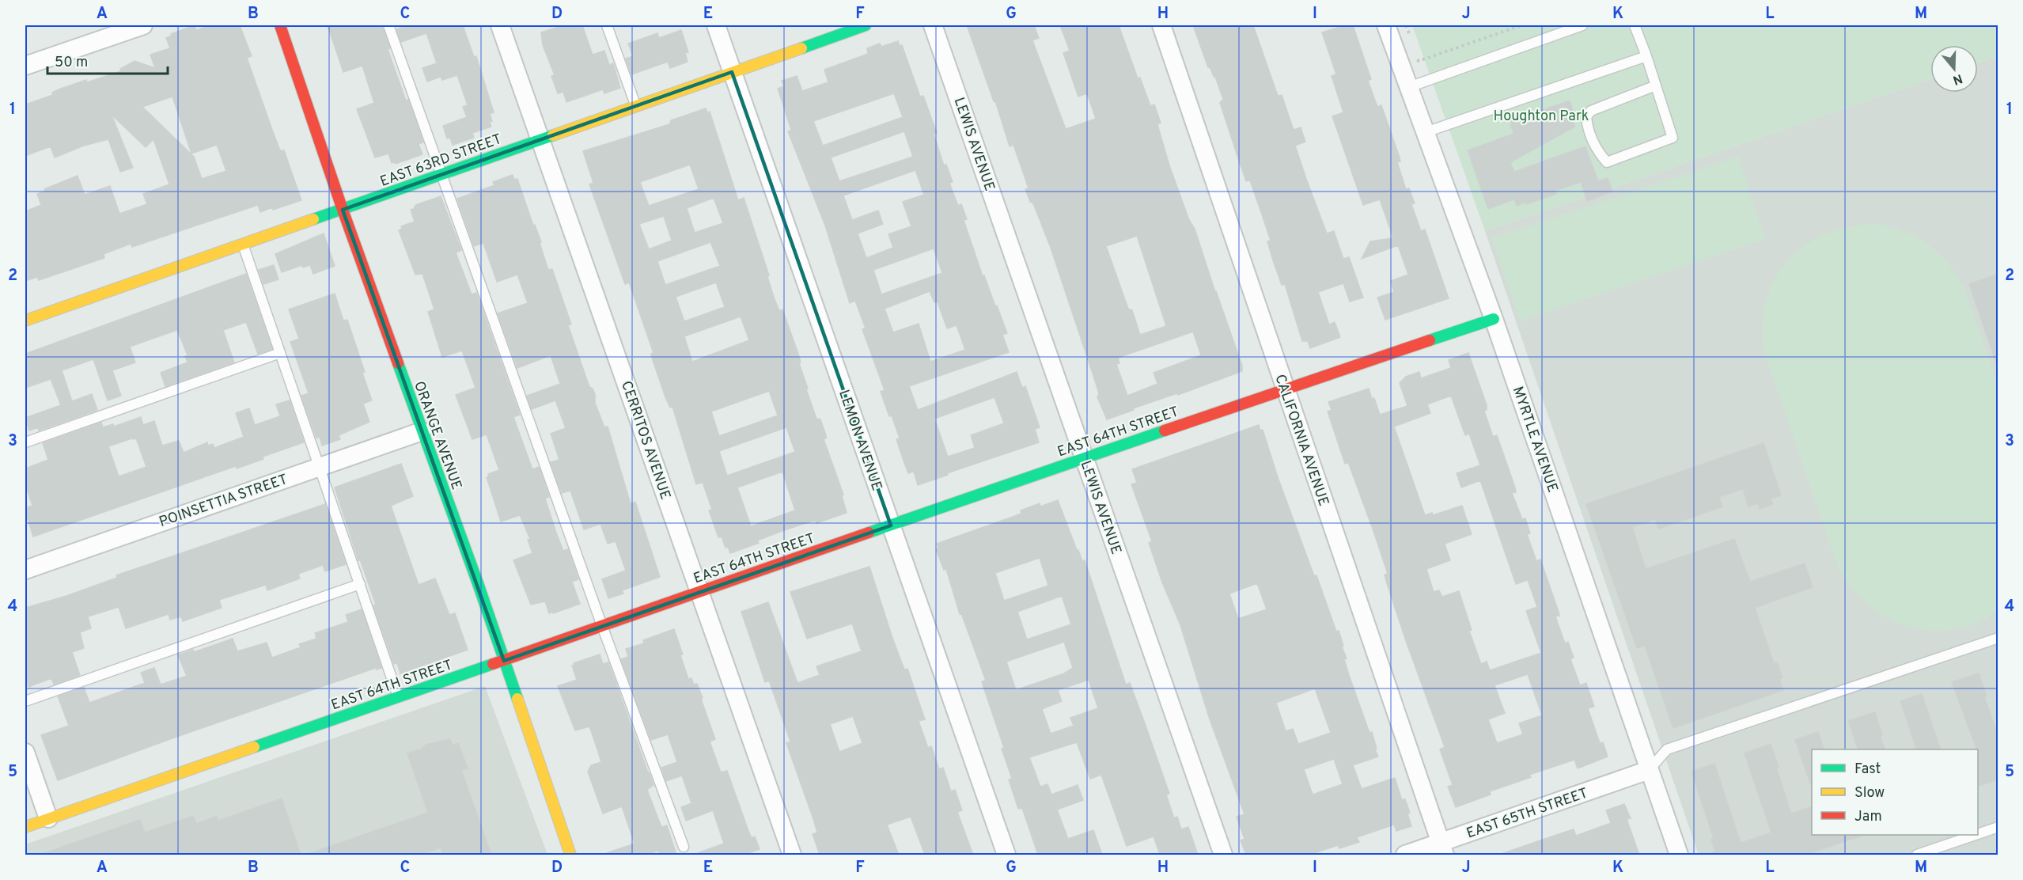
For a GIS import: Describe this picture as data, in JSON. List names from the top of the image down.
{
  "streets": {
    "street": [
      "LEWIS AVENUE",
      "EAST 63RD STREET",
      "EAST 64TH STREET",
      "ORANGE AVENUE",
      "MYRTLE AVENUE",
      "CERRITOS AVENUE",
      "LEMON AVENUE",
      "CALIFORNIA AVENUE",
      "POINSETTIA STREET",
      "EAST 65TH STREET"
    ]
  },
  "crossings": [
    ["LEWIS AVENUE", "EAST 64TH STREET"],
    ["EAST 63RD STREET", "ORANGE AVENUE"],
    ["EAST 63RD STREET", "CERRITOS AVENUE"],
    ["EAST 63RD STREET", "LEMON AVENUE"],
    ["EAST 64TH STREET", "ORANGE AVENUE"],
    ["EAST 64TH STREET", "MYRTLE AVENUE"],
    ["EAST 64TH STREET", "CERRITOS AVENUE"],
    ["EAST 64TH STREET", "LEMON AVENUE"],
    ["EAST 64TH STREET", "CALIFORNIA AVENUE"],
    ["ORANGE AVENUE", "POINSETTIA STREET"],
    ["MYRTLE AVENUE", "EAST 65TH STREET"],
    ["CALIFORNIA AVENUE", "EAST 65TH STREET"]
  ],
  "parks": ["Houghton Park"],
  "legend": ["Fast", "Slow", "Jam"],
  "scale_bar": "50 m",
  "north": "bottom",
  "grid": {
    "columns": [
      "A",
      "B",
      "C",
      "D",
      "E",
      "F",
      "G",
      "H",
      "I",
      "J",
      "K",
      "L",
      "M"
    ],
    "rows": [
      "1",
      "2",
      "3",
      "4",
      "5"
    ]
  }
}
